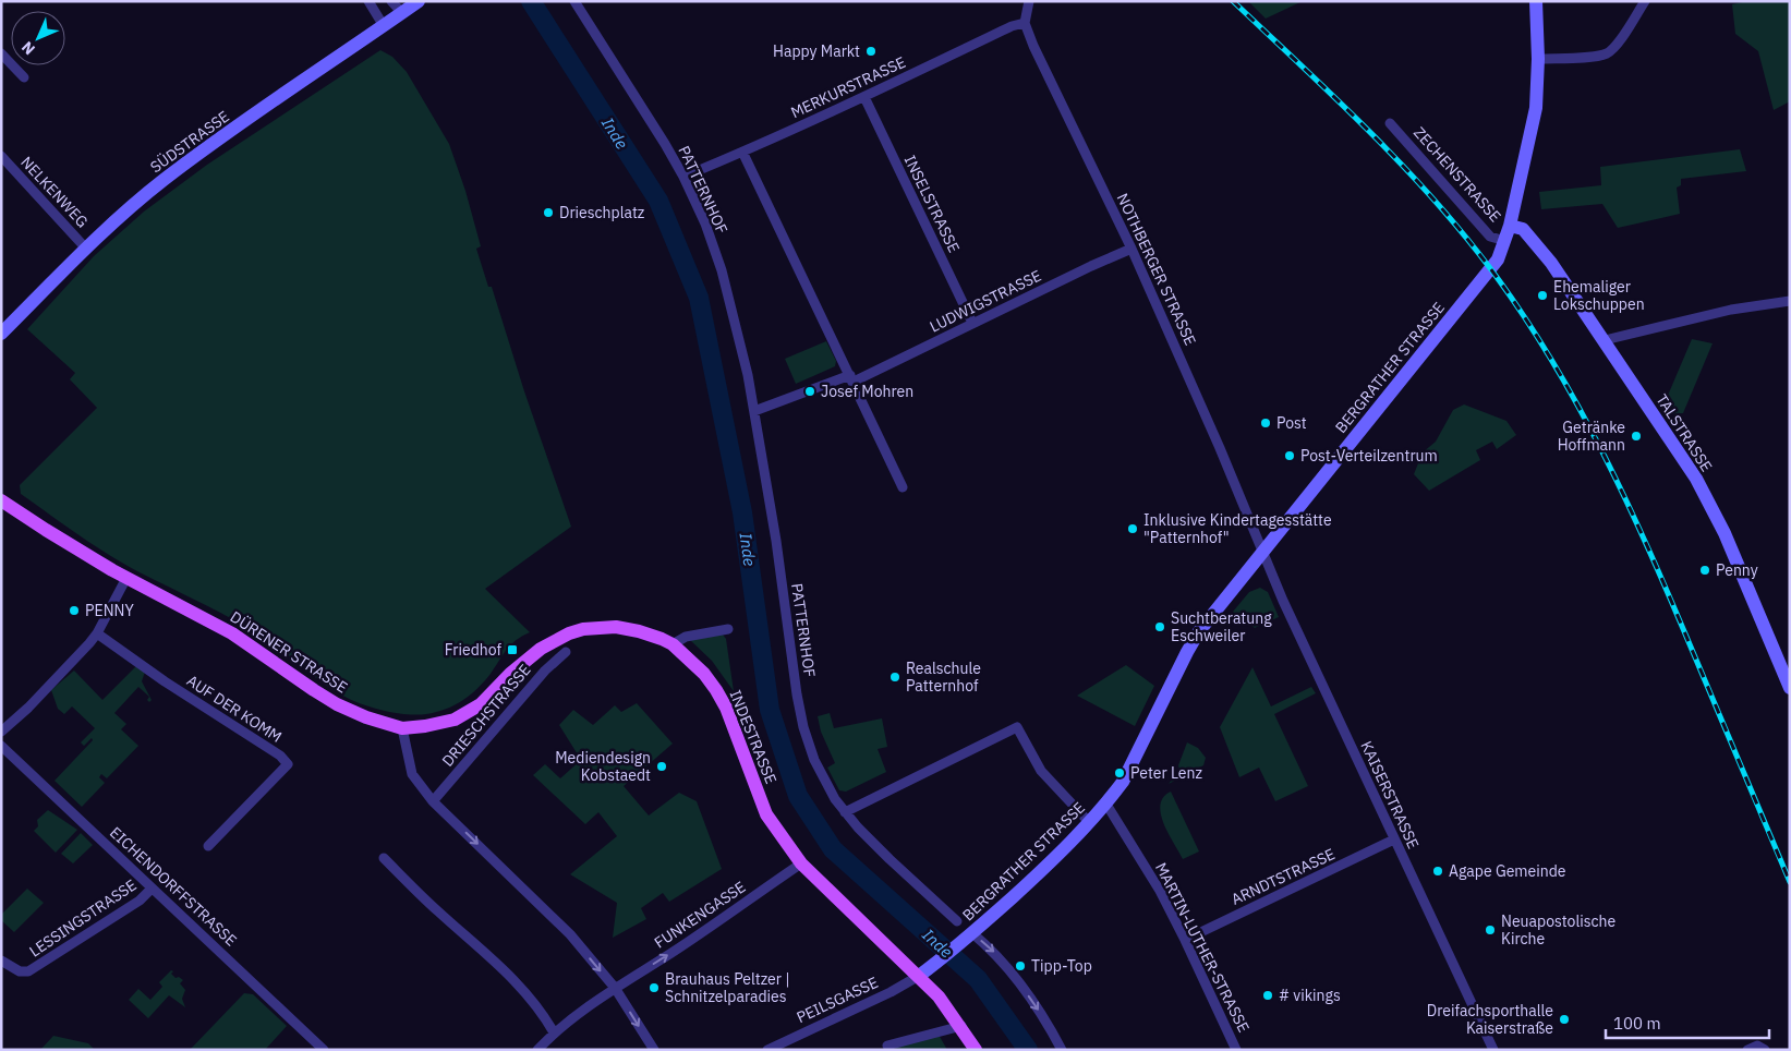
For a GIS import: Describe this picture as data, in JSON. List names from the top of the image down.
{
  "streets": {
    "main road": [
      "SÜDSTRASSE",
      "ZECHENSTRASSE",
      "BERGRATHER STRASSE",
      "TALSTRASSE",
      "DÜRENER STRASSE",
      "INDESTRASSE"
    ],
    "street": [
      "MERKURSTRASSE",
      "PATTERNHOF",
      "NELKENWEG",
      "INSELSTRASSE",
      "NOTHBERGER STRASSE",
      "LUDWIGSTRASSE",
      "AUF DER KOMM",
      "DRIESCHSTRASSE",
      "KAISERSTRASSE",
      "ARNDTSTRASSE",
      "EICHENDORFFSTRASSE",
      "FUNKENGASSE",
      "LESSINGSTRASSE",
      "MARTIN-LUTHER-STRASSE",
      "PEILSGASSE"
    ]
  },
  "crossings": [
    ["MERKURSTRASSE", "PATTERNHOF"],
    ["MERKURSTRASSE", "INSELSTRASSE"],
    ["MERKURSTRASSE", "NOTHBERGER STRASSE"],
    ["SÜDSTRASSE", "NELKENWEG"],
    ["ZECHENSTRASSE", "BERGRATHER STRASSE"],
    ["ZECHENSTRASSE", "TALSTRASSE"],
    ["INSELSTRASSE", "LUDWIGSTRASSE"],
    ["NOTHBERGER STRASSE", "LUDWIGSTRASSE"],
    ["NOTHBERGER STRASSE", "BERGRATHER STRASSE"],
    ["NOTHBERGER STRASSE", "KAISERSTRASSE"],
    ["BERGRATHER STRASSE", "TALSTRASSE"],
    ["BERGRATHER STRASSE", "INDESTRASSE"],
    ["BERGRATHER STRASSE", "KAISERSTRASSE"],
    ["BERGRATHER STRASSE", "MARTIN-LUTHER-STRASSE"],
    ["BERGRATHER STRASSE", "PEILSGASSE"],
    ["DÜRENER STRASSE", "INDESTRASSE"],
    ["INDESTRASSE", "FUNKENGASSE"],
    ["INDESTRASSE", "PEILSGASSE"],
    ["KAISERSTRASSE", "ARNDTSTRASSE"],
    ["ARNDTSTRASSE", "MARTIN-LUTHER-STRASSE"],
    ["EICHENDORFFSTRASSE", "LESSINGSTRASSE"]
  ],
  "one_way": ["FUNKENGASSE"],
  "water": ["Inde"],
  "places": {
    "other": [
      "Happy Markt",
      "Drieschplatz",
      "Ehemaliger Lokschuppen",
      "Josef Mohren",
      "Post",
      "Getränke Hoffmann",
      "Post-Verteilzentrum",
      "Inklusive Kindertagesstätte \"Patternhof\"",
      "Penny",
      "PENNY",
      "Suchtberatung Eschweiler",
      "Realschule Patternhof",
      "Mediendesign Kobstaedt",
      "Peter Lenz",
      "Agape Gemeinde",
      "Neuapostolische Kirche",
      "Tipp-Top",
      "Brauhaus Peltzer | Schnitzelparadies",
      "# vikings",
      "Dreifachsporthalle Kaiserstraße"
    ],
    "transit": ["Friedhof"]
  },
  "scale_bar": "100 m",
  "north": "bottom left"
}
